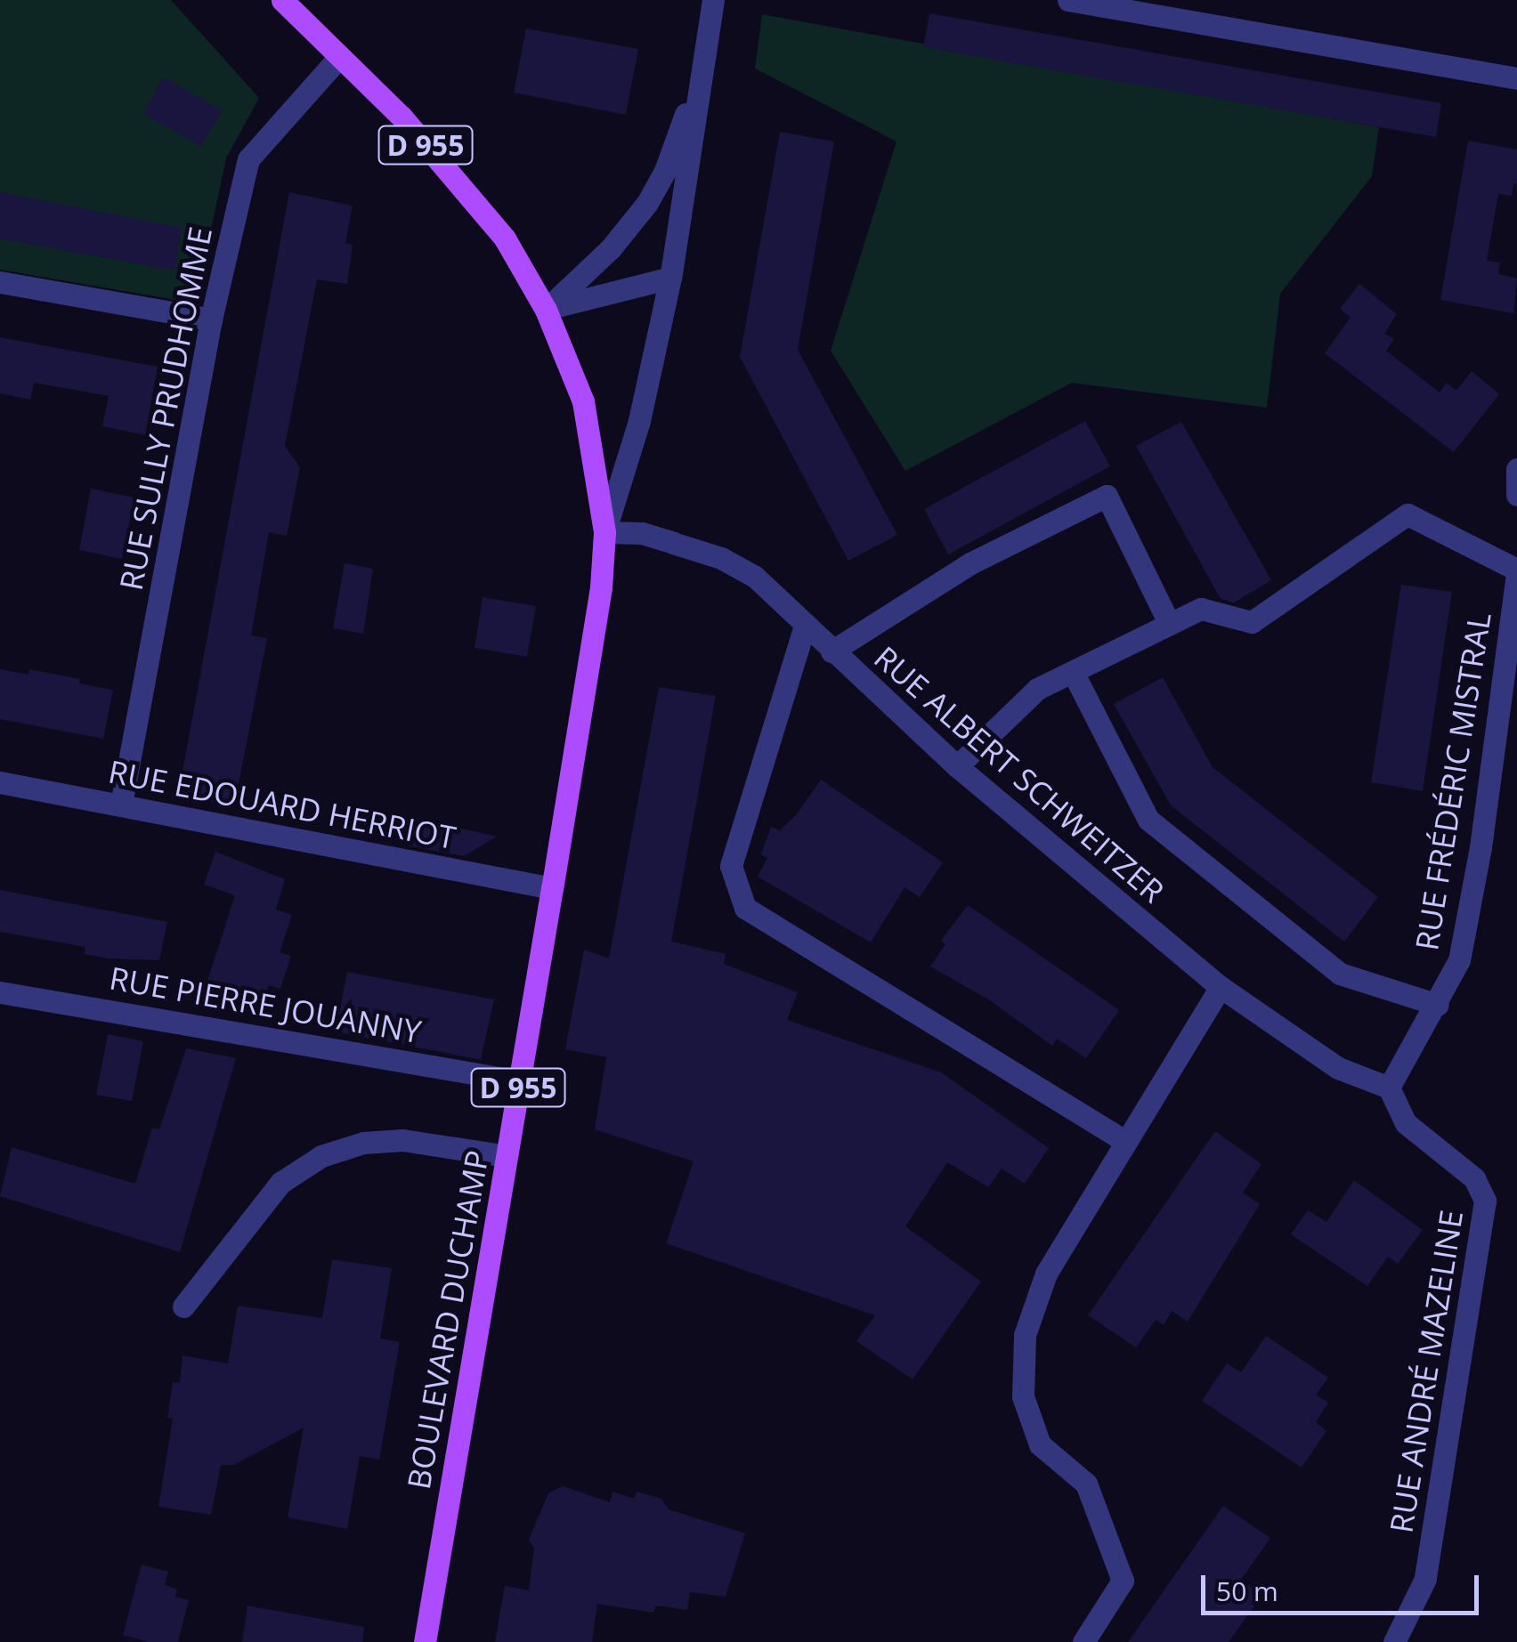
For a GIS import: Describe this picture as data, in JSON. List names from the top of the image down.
{
  "streets": {
    "main road": ["D 955", "BOULEVARD DUCHAMP"],
    "street": [
      "RUE SULLY PRUDHOMME",
      "RUE ALBERT SCHWEITZER",
      "RUE FRÉDÉRIC MISTRAL",
      "RUE EDOUARD HERRIOT",
      "RUE PIERRE JOUANNY",
      "RUE ANDRÉ MAZELINE"
    ]
  },
  "crossings": [
    ["D 955", "RUE SULLY PRUDHOMME"],
    ["D 955", "BOULEVARD DUCHAMP"],
    ["RUE SULLY PRUDHOMME", "RUE EDOUARD HERRIOT"],
    ["RUE ALBERT SCHWEITZER", "RUE FRÉDÉRIC MISTRAL"],
    ["RUE ALBERT SCHWEITZER", "BOULEVARD DUCHAMP"],
    ["RUE ALBERT SCHWEITZER", "RUE ANDRÉ MAZELINE"],
    ["RUE FRÉDÉRIC MISTRAL", "RUE ANDRÉ MAZELINE"],
    ["RUE EDOUARD HERRIOT", "BOULEVARD DUCHAMP"],
    ["RUE PIERRE JOUANNY", "BOULEVARD DUCHAMP"]
  ],
  "scale_bar": "50 m"
}
